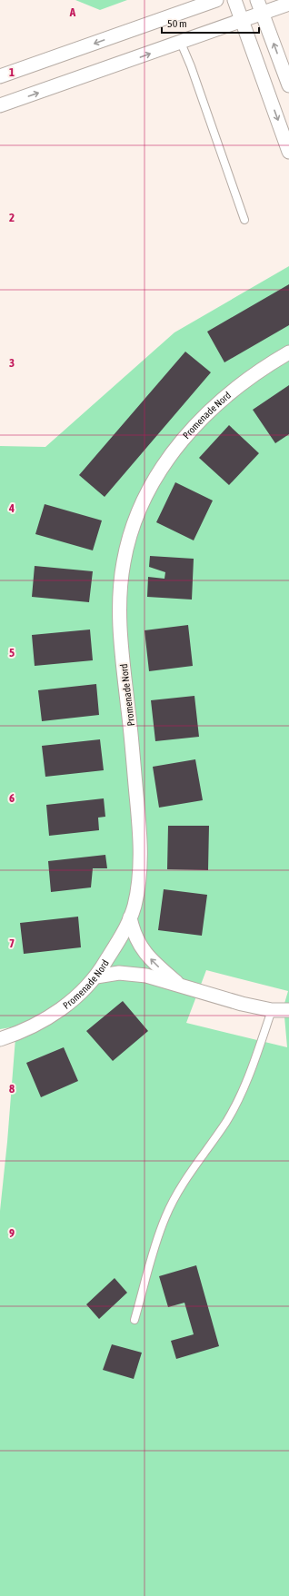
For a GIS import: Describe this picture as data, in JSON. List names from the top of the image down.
{
  "streets": {
    "street": ["Promenade Nord"]
  },
  "scale_bar": "50 m",
  "grid": {
    "columns": ["A"],
    "rows": [
      "1",
      "2",
      "3",
      "4",
      "5",
      "6",
      "7",
      "8",
      "9"
    ]
  }
}
